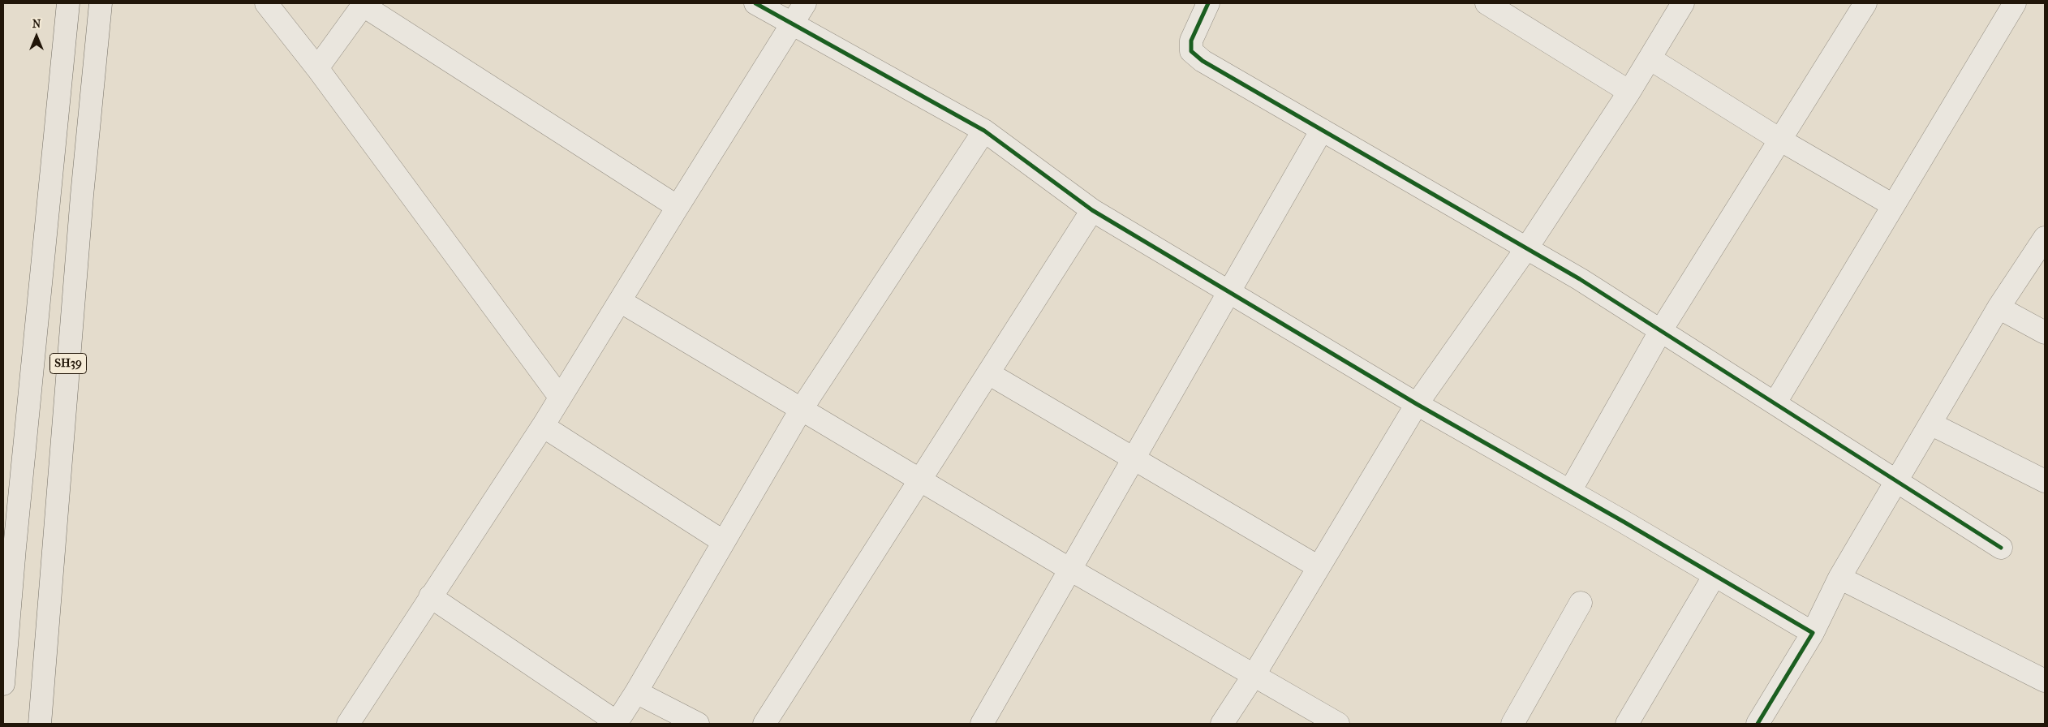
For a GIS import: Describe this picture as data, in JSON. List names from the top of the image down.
{
  "streets": {
    "main road": ["SH39"]
  },
  "north": "top"
}
